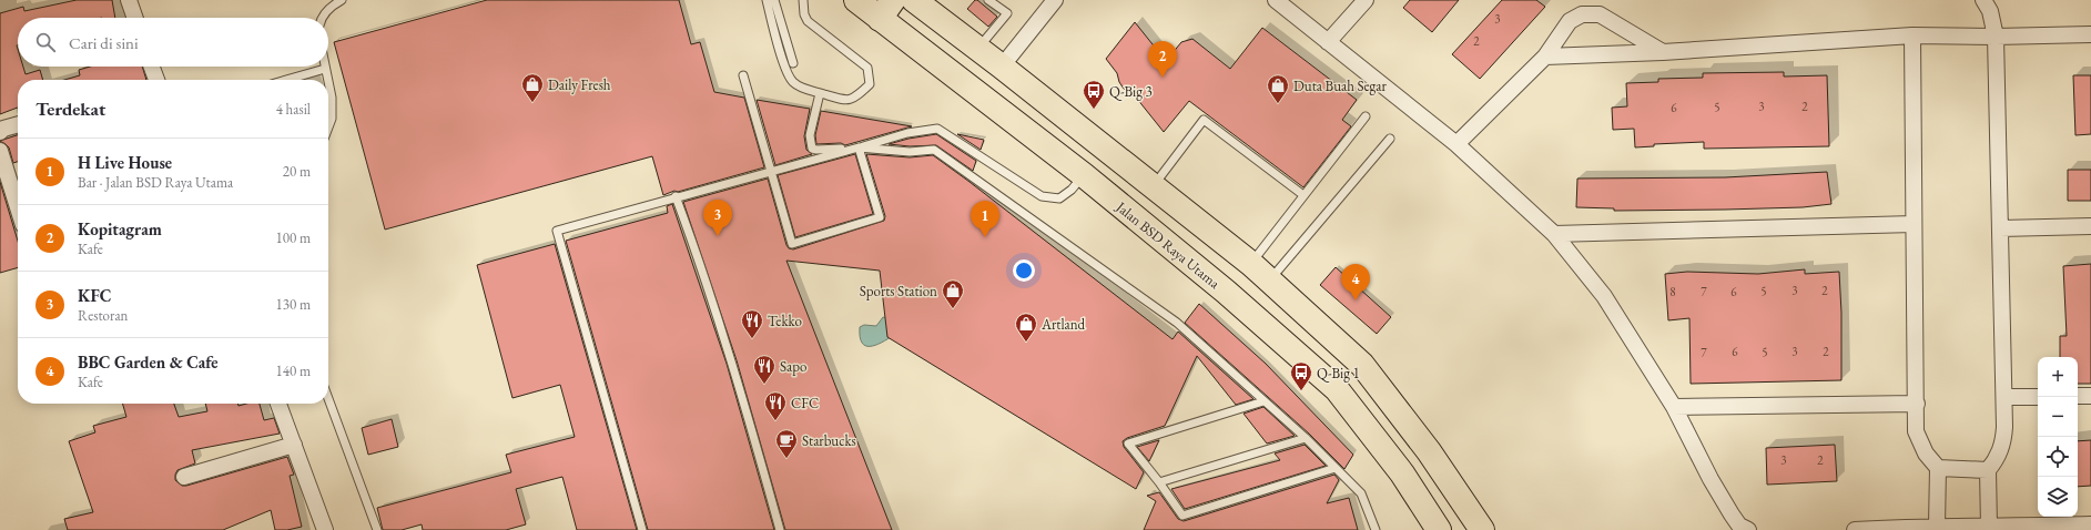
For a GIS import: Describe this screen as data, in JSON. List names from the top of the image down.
{
  "streets": {
    "main road": ["Jalan BSD Raya Utama"]
  },
  "places": {
    "shop": [
      "Daily Fresh",
      "Duta Buah Segar",
      "Sports Station",
      "Artland"
    ],
    "bus stop": ["Q-Big 3", "Q-Big 1"],
    "restaurant": ["Tekko", "Sapo", "CFC"],
    "cafe": ["Starbucks"]
  },
  "house_numbers": [
    "3",
    "2",
    "5",
    "3",
    "2",
    "6",
    "5",
    "3",
    "2",
    "8",
    "7",
    "6",
    "6",
    "5",
    "3",
    "2",
    "7",
    "3",
    "2"
  ],
  "page": {
    "search": "Cari di sini",
    "pins": [
      "2",
      "3",
      "1",
      "4"
    ],
    "heading": ["Terdekat", "4 hasil"],
    "list": [
      {
        "mark": "1",
        "name": "H Live House",
        "note": "Bar · Jalan BSD Raya Utama",
        "value": "20 m"
      },
      {
        "mark": "2",
        "name": "Kopitagram",
        "note": "Kafe",
        "value": "100 m"
      },
      {
        "mark": "3",
        "name": "KFC",
        "note": "Restoran",
        "value": "130 m"
      },
      {
        "mark": "4",
        "name": "BBC Garden & Cafe",
        "note": "Kafe",
        "value": "140 m"
      }
    ],
    "map_buttons": ["+", "−"]
  }
}
